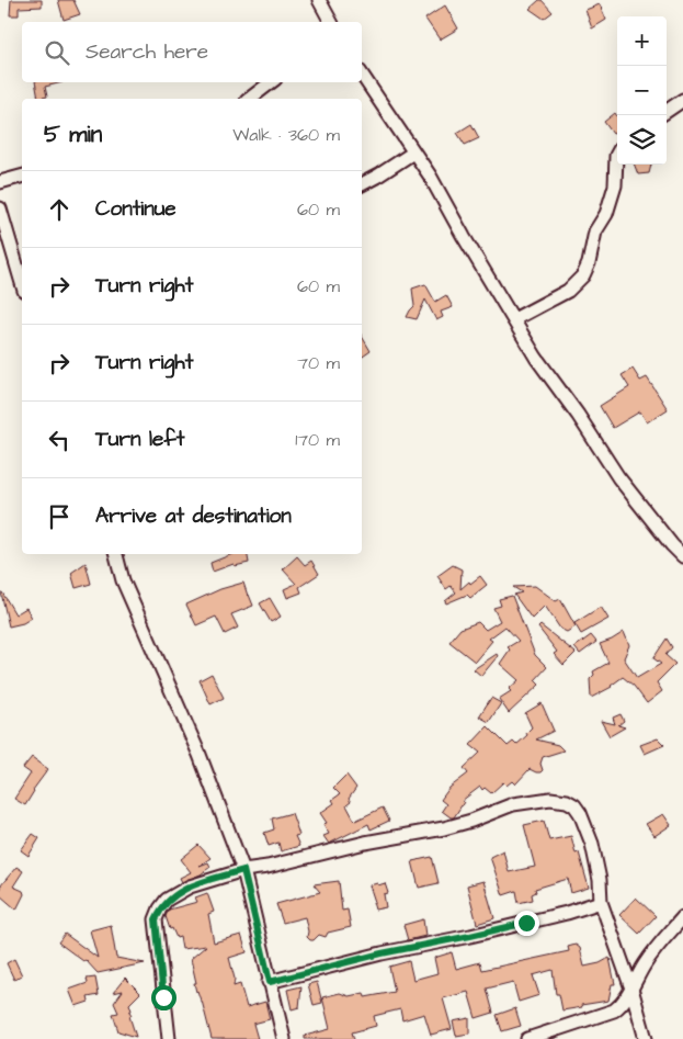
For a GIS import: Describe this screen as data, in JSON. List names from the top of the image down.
{
  "page": {
    "map_buttons": ["+", "−"],
    "search": "Search here",
    "heading": ["5 min", "Walk · 360 m"],
    "list": [
      ["Continue", "60 m"],
      ["Turn right", "60 m"],
      ["Turn right", "70 m"],
      ["Turn left", "170 m"],
      "Arrive at destination"
    ]
  }
}
